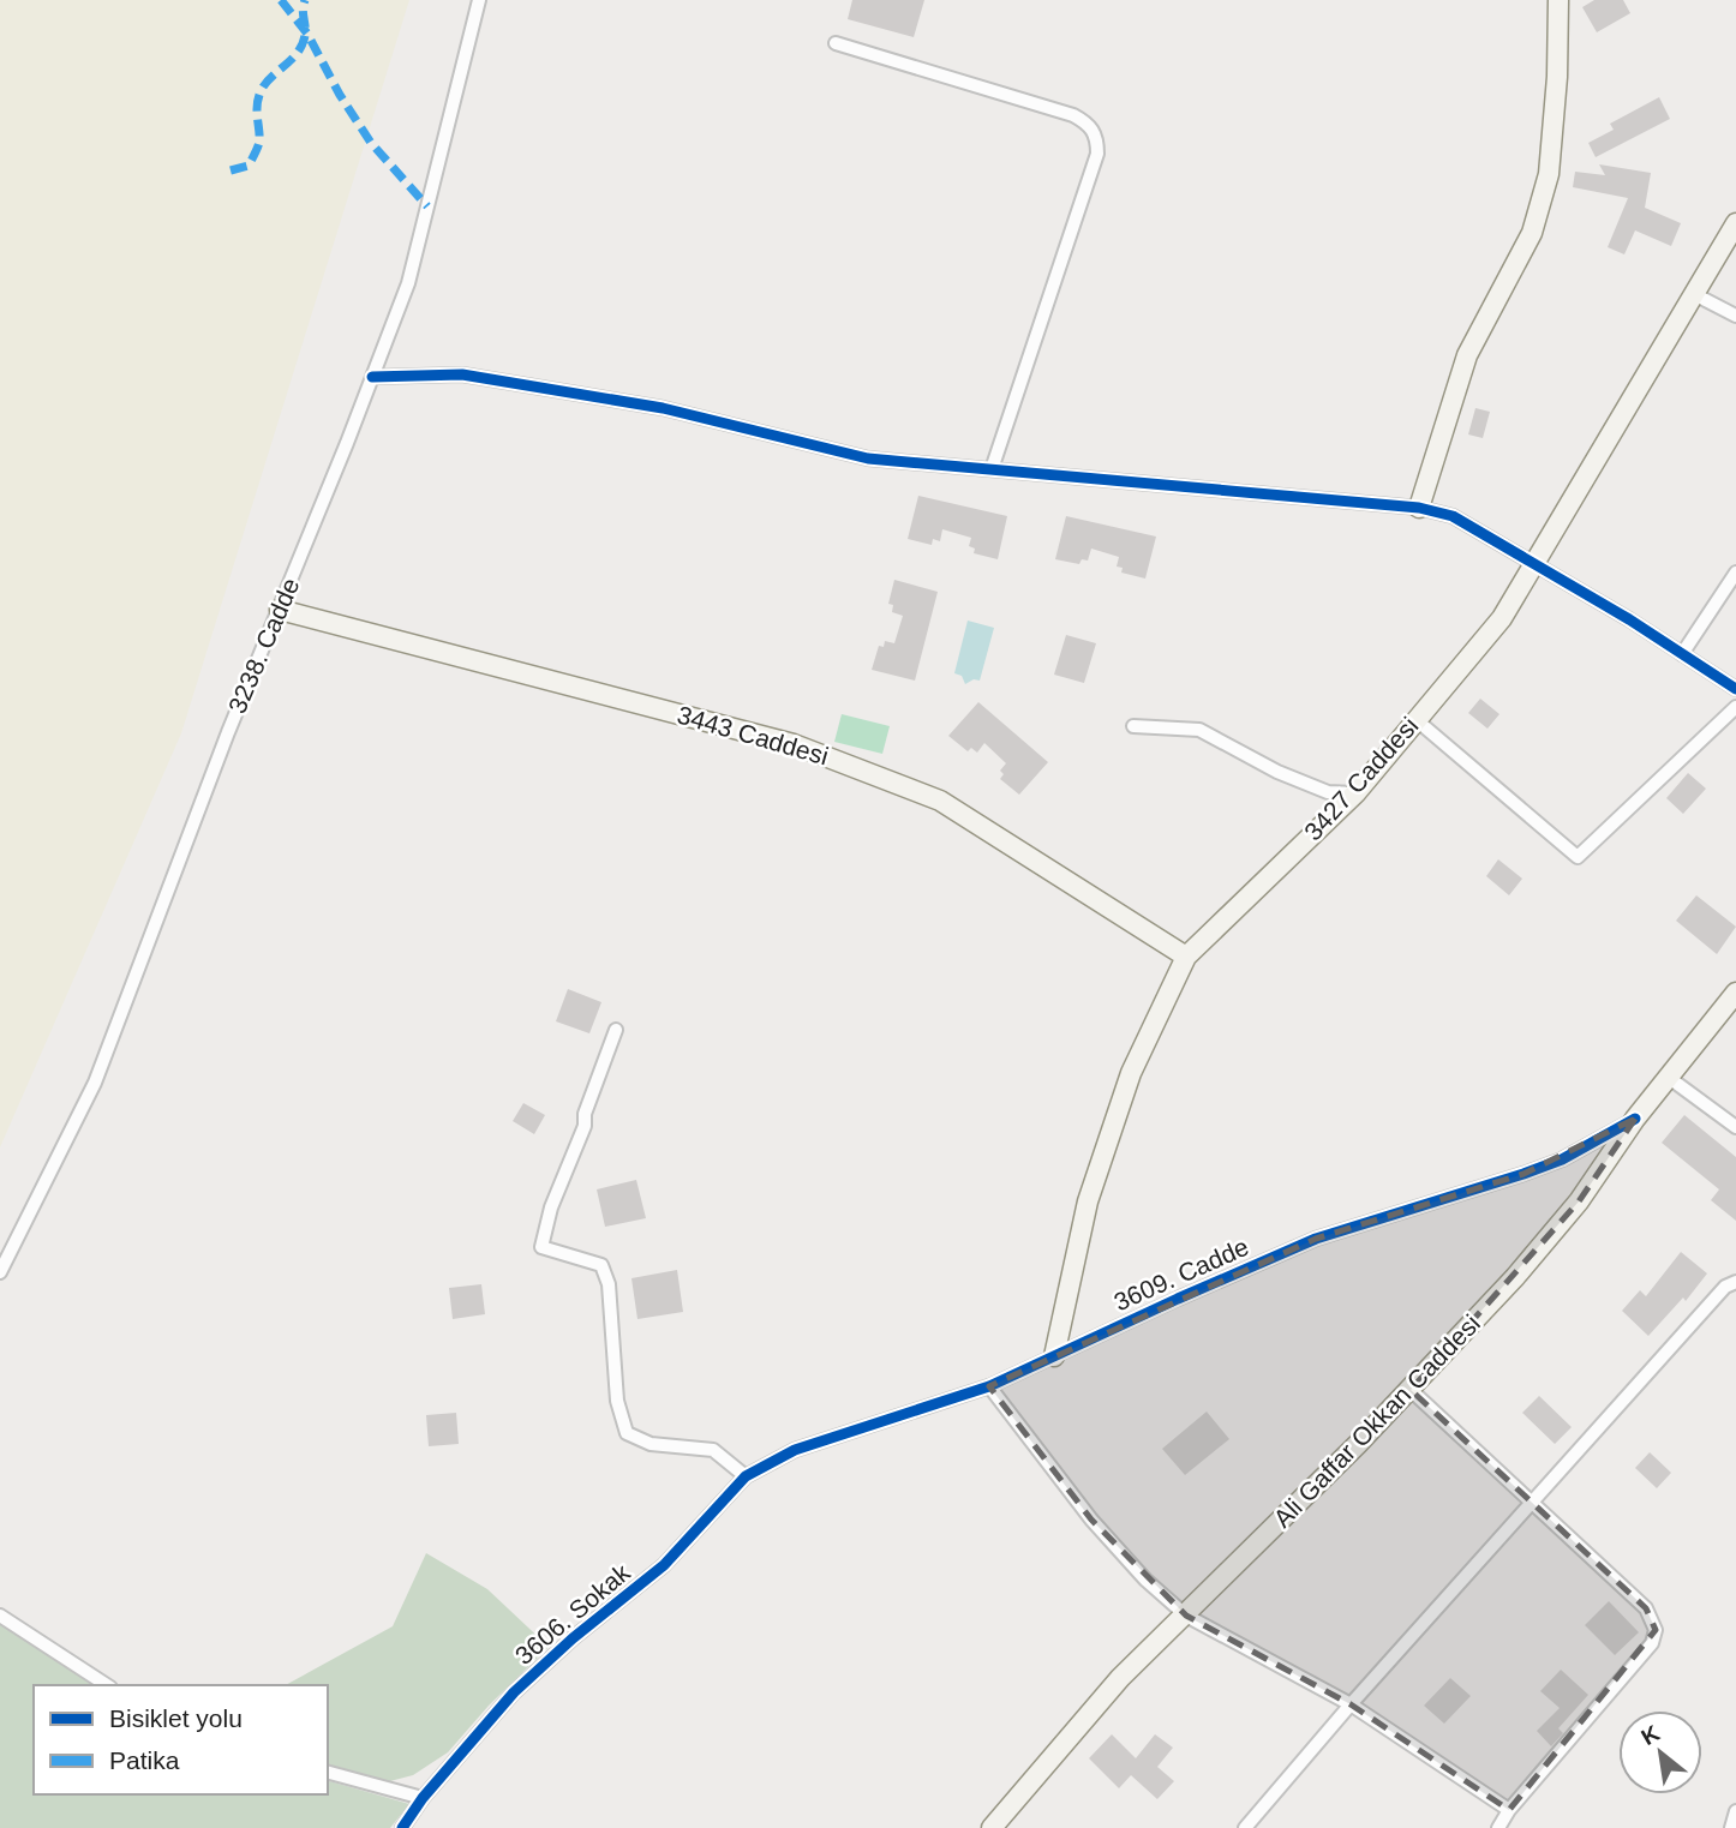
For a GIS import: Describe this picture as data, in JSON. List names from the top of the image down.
{
  "streets": {
    "street": [
      "3238. Cadde",
      "3443 Caddesi",
      "3427 Caddesi",
      "3609. Cadde",
      "Ali Gaffar Okkan Caddesi",
      "3606. Sokak"
    ]
  },
  "crossings": [
    ["3238. Cadde", "3443 Caddesi"],
    ["3443 Caddesi", "3427 Caddesi"],
    ["3427 Caddesi", "3609. Cadde"],
    ["3609. Cadde", "Ali Gaffar Okkan Caddesi"],
    ["3609. Cadde", "3606. Sokak"]
  ],
  "legend": ["Bisiklet yolu", "Patika"],
  "north": "top left"
}
